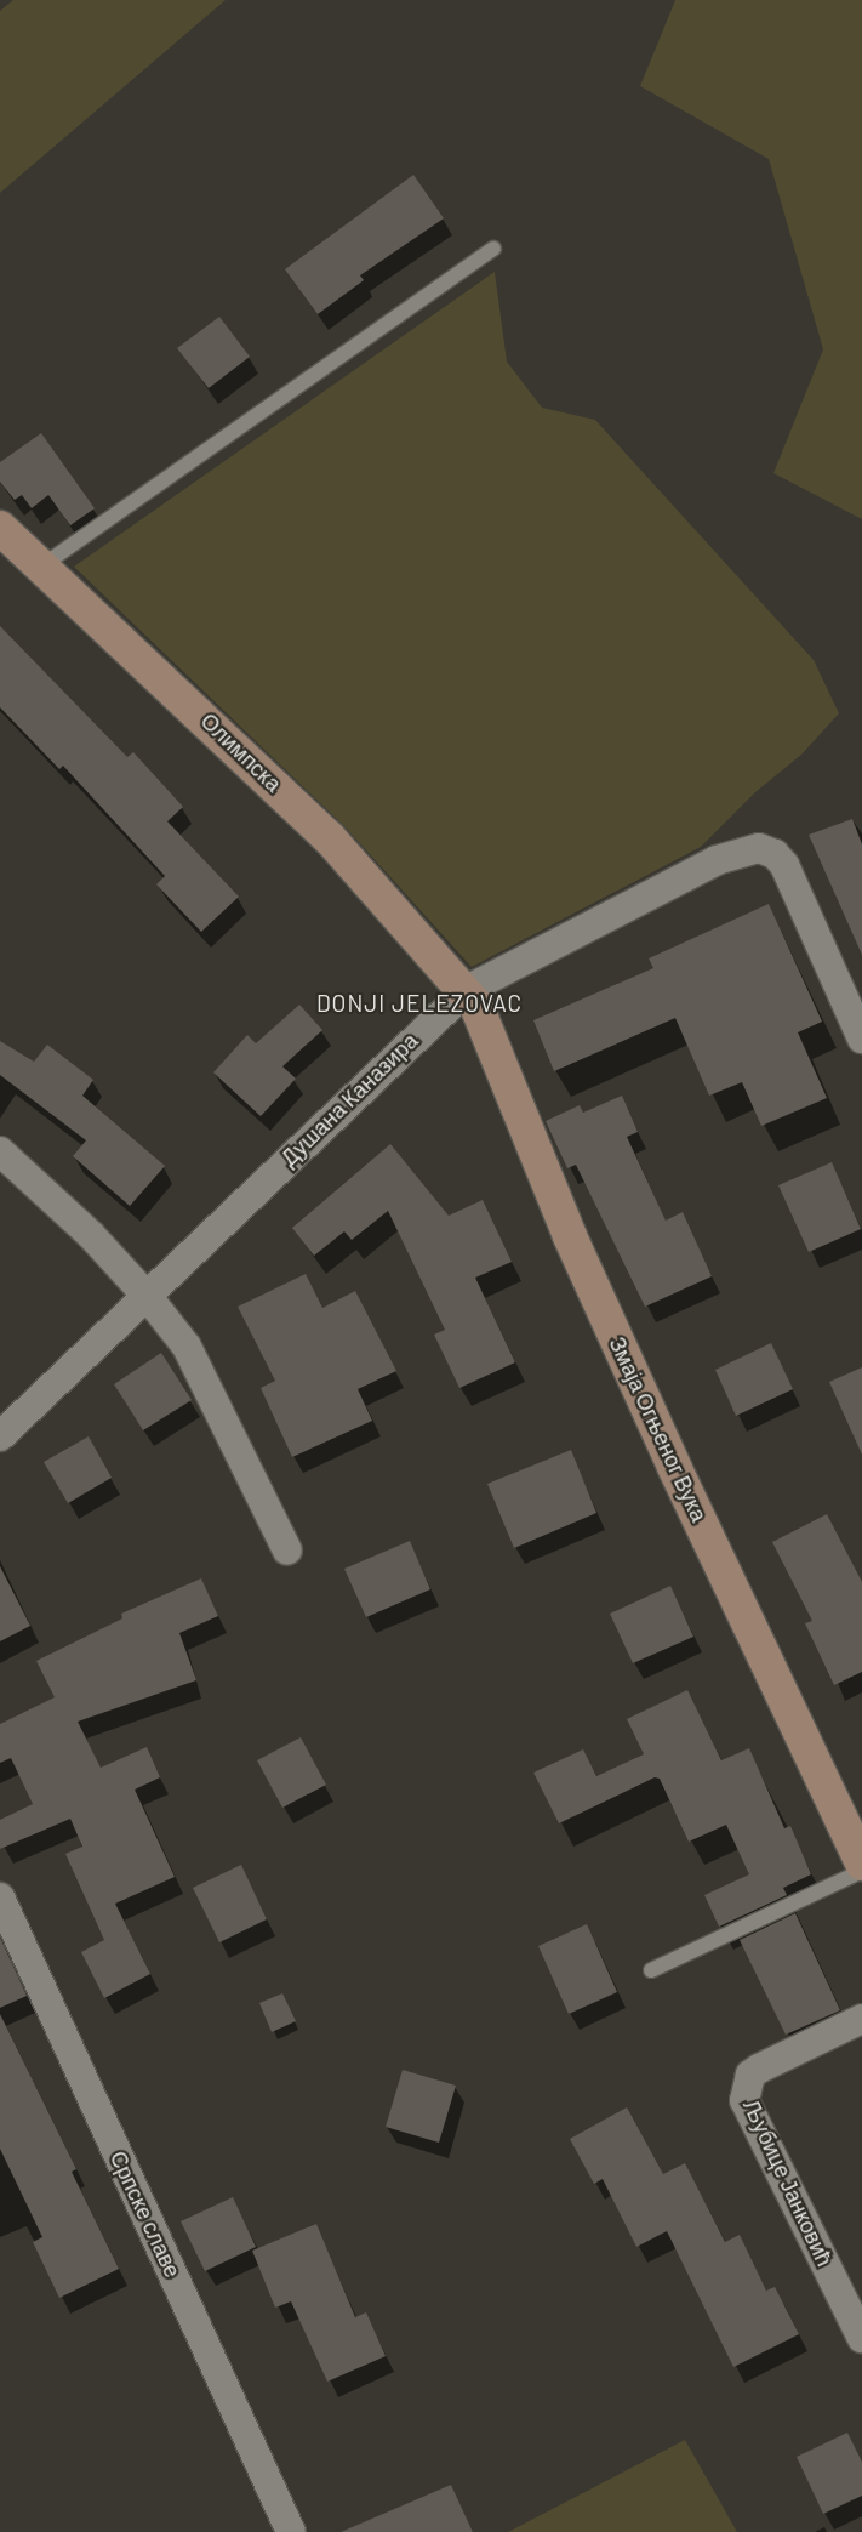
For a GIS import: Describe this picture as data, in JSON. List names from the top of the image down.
{
  "streets": {
    "street": [
      "Олимпска",
      "Душана Каназира",
      "Змаја Огњеног Вука",
      "Љубице Јанковић",
      "Српске славе"
    ]
  },
  "crossings": [
    ["Олимпска", "Душана Каназира"],
    ["Олимпска", "Змаја Огњеног Вука"],
    ["Душана Каназира", "Змаја Огњеног Вука"]
  ],
  "districts": ["DONJI JELEZOVAC"]
}
